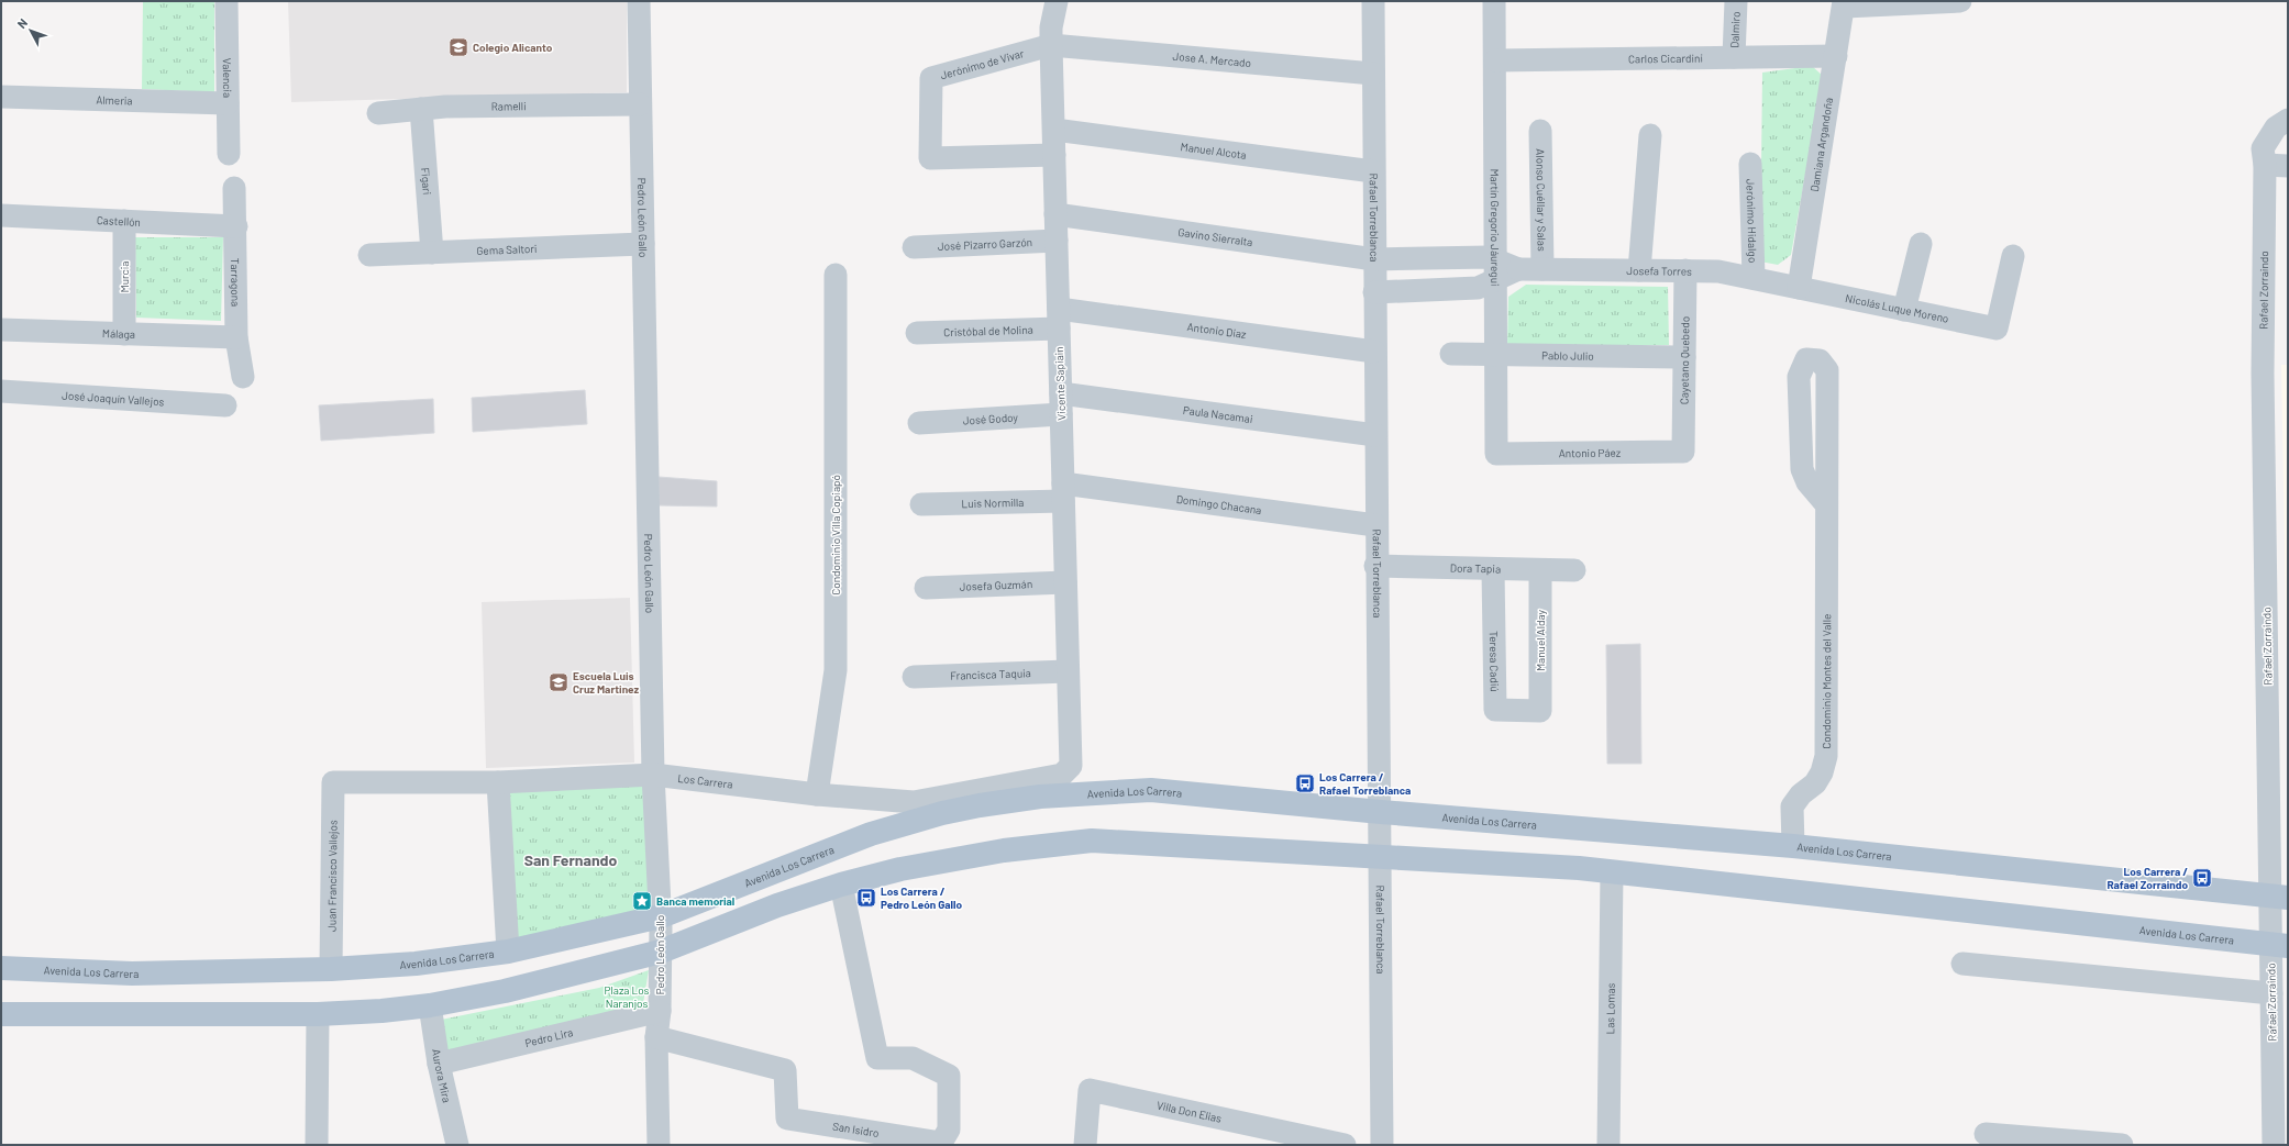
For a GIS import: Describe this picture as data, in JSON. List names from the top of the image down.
{
  "streets": {
    "main road": ["Avenida Los Carrera"],
    "street": [
      "Dalmiro",
      "Carlos Cicardini",
      "Jose A. Mercado",
      "Jerónimo de Vivar",
      "Valencia",
      "Almeria",
      "Ramelli",
      "Damiana Argandoña",
      "Manuel Alcota",
      "Figari",
      "Alonso Cuéllar y Salas",
      "Pedro León Gallo",
      "Rafael Torreblanca",
      "Castellón",
      "Jerónimo Hidalgo",
      "Martín Gregorio Jáuregui",
      "Gavino Sierralta",
      "José Pizarro Garzón",
      "Gema Saltori",
      "Josefa Torres",
      "Murcia",
      "Tarragona",
      "Rafael Zorraindo",
      "Nicolás Luque Moreno",
      "Cristóbal de Molina",
      "Antonio Diaz",
      "Málaga",
      "Pablo Julio",
      "Cayetano Quebedo",
      "Vicente Sapiain",
      "José Joaquín Vallejos",
      "Paula Nacamai",
      "José Godoy",
      "Antonio Páez",
      "Luis Normilla",
      "Domingo Chacana",
      "Condominio Villa Copiapó",
      "Dora Tapia",
      "Josefa Guzmán",
      "Manuel Alday",
      "Teresa Cadiú",
      "Francisca Taquia",
      "Condominio Montes del Valle",
      "Los Carrera",
      "Juan Francisco Vallejos",
      "Las Lomas",
      "Pedro Lira",
      "Aurora Mira",
      "Villa Don Elias",
      "San Isidro"
    ]
  },
  "crossings": [
    ["Dalmiro", "Carlos Cicardini"],
    ["Carlos Cicardini", "Damiana Argandoña"],
    ["Carlos Cicardini", "Martín Gregorio Jáuregui"],
    ["Jose A. Mercado", "Jerónimo de Vivar"],
    ["Jose A. Mercado", "Rafael Torreblanca"],
    ["Jose A. Mercado", "Vicente Sapiain"],
    ["Jerónimo de Vivar", "Vicente Sapiain"],
    ["Valencia", "Almeria"],
    ["Ramelli", "Figari"],
    ["Ramelli", "Pedro León Gallo"],
    ["Damiana Argandoña", "Josefa Torres"],
    ["Damiana Argandoña", "Nicolás Luque Moreno"],
    ["Manuel Alcota", "Rafael Torreblanca"],
    ["Manuel Alcota", "Vicente Sapiain"],
    ["Figari", "Gema Saltori"],
    ["Alonso Cuéllar y Salas", "Josefa Torres"],
    ["Pedro León Gallo", "Gema Saltori"],
    ["Pedro León Gallo", "Los Carrera"],
    ["Pedro León Gallo", "Avenida Los Carrera"],
    ["Pedro León Gallo", "Pedro Lira"],
    ["Pedro León Gallo", "San Isidro"],
    ["Rafael Torreblanca", "Gavino Sierralta"],
    ["Rafael Torreblanca", "Josefa Torres"],
    ["Rafael Torreblanca", "Antonio Diaz"],
    ["Rafael Torreblanca", "Paula Nacamai"],
    ["Rafael Torreblanca", "Domingo Chacana"],
    ["Rafael Torreblanca", "Dora Tapia"],
    ["Rafael Torreblanca", "Avenida Los Carrera"],
    ["Castellón", "Murcia"],
    ["Castellón", "Tarragona"],
    ["Jerónimo Hidalgo", "Josefa Torres"],
    ["Martín Gregorio Jáuregui", "Josefa Torres"],
    ["Martín Gregorio Jáuregui", "Pablo Julio"],
    ["Martín Gregorio Jáuregui", "Antonio Páez"],
    ["Gavino Sierralta", "Vicente Sapiain"],
    ["José Pizarro Garzón", "Vicente Sapiain"],
    ["Josefa Torres", "Nicolás Luque Moreno"],
    ["Josefa Torres", "Cayetano Quebedo"],
    ["Murcia", "Málaga"],
    ["Tarragona", "Málaga"],
    ["Rafael Zorraindo", "Avenida Los Carrera"],
    ["Cristóbal de Molina", "Antonio Diaz"],
    ["Cristóbal de Molina", "Vicente Sapiain"],
    ["Antonio Diaz", "Vicente Sapiain"],
    ["Pablo Julio", "Cayetano Quebedo"],
    ["Cayetano Quebedo", "Antonio Páez"],
    ["Vicente Sapiain", "Paula Nacamai"],
    ["Vicente Sapiain", "José Godoy"],
    ["Vicente Sapiain", "Luis Normilla"],
    ["Vicente Sapiain", "Domingo Chacana"],
    ["Vicente Sapiain", "Josefa Guzmán"],
    ["Vicente Sapiain", "Francisca Taquia"],
    ["Vicente Sapiain", "Los Carrera"],
    ["Paula Nacamai", "José Godoy"],
    ["Luis Normilla", "Domingo Chacana"],
    ["Condominio Villa Copiapó", "Los Carrera"],
    ["Dora Tapia", "Manuel Alday"],
    ["Dora Tapia", "Teresa Cadiú"],
    ["Manuel Alday", "Teresa Cadiú"],
    ["Condominio Montes del Valle", "Avenida Los Carrera"],
    ["Los Carrera", "Juan Francisco Vallejos"],
    ["Avenida Los Carrera", "Juan Francisco Vallejos"],
    ["Avenida Los Carrera", "Las Lomas"],
    ["Avenida Los Carrera", "Aurora Mira"],
    ["Avenida Los Carrera", "San Isidro"],
    ["Pedro Lira", "Aurora Mira"]
  ],
  "districts": ["San Fernando"],
  "parks": ["Plaza Los Naranjos"],
  "places": {
    "school or university": ["Colegio Alicanto", "Escuela Luis Cruz Martinez"],
    "bus stop": ["Los Carrera / Rafael Torreblanca", "Los Carrera / Rafael Zorraindo", "Los Carrera / Pedro León Gallo"],
    "place": ["Banca memorial"]
  },
  "north": "top left"
}
